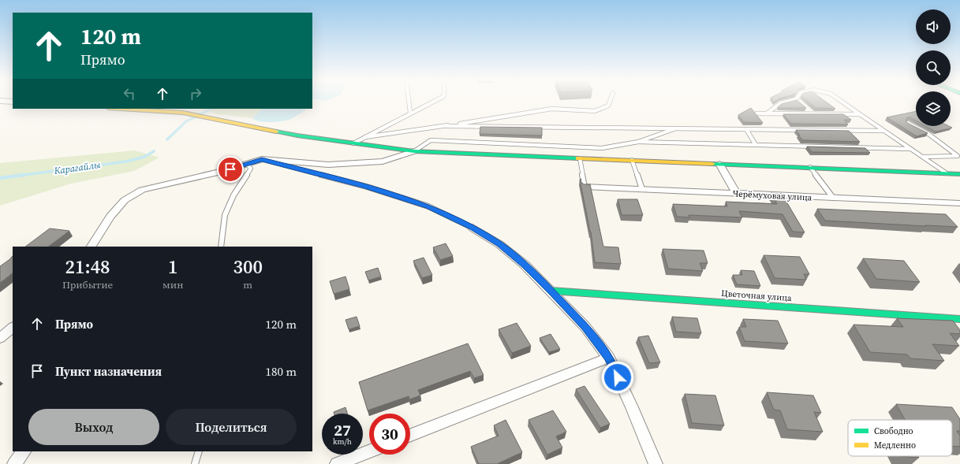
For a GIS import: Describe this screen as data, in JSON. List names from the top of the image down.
{
  "streets": {
    "street": ["Черёмуховая улица", "Цветочная улица"]
  },
  "water": ["Карагайлы"],
  "legend": ["Свободно", "Медленно"],
  "page": {
    "turn": ["120 m", "Прямо"],
    "eta": [
      "21:48",
      "Прибытие",
      "1",
      "мин",
      "300",
      "m"
    ],
    "list": [
      {
        "name": "Прямо",
        "value": "120 m"
      },
      {
        "name": "Пункт назначения",
        "value": "180 m"
      }
    ],
    "buttons": ["Выход", "Поделиться"],
    "speed": "27 km/h",
    "limit": "30"
  }
}
